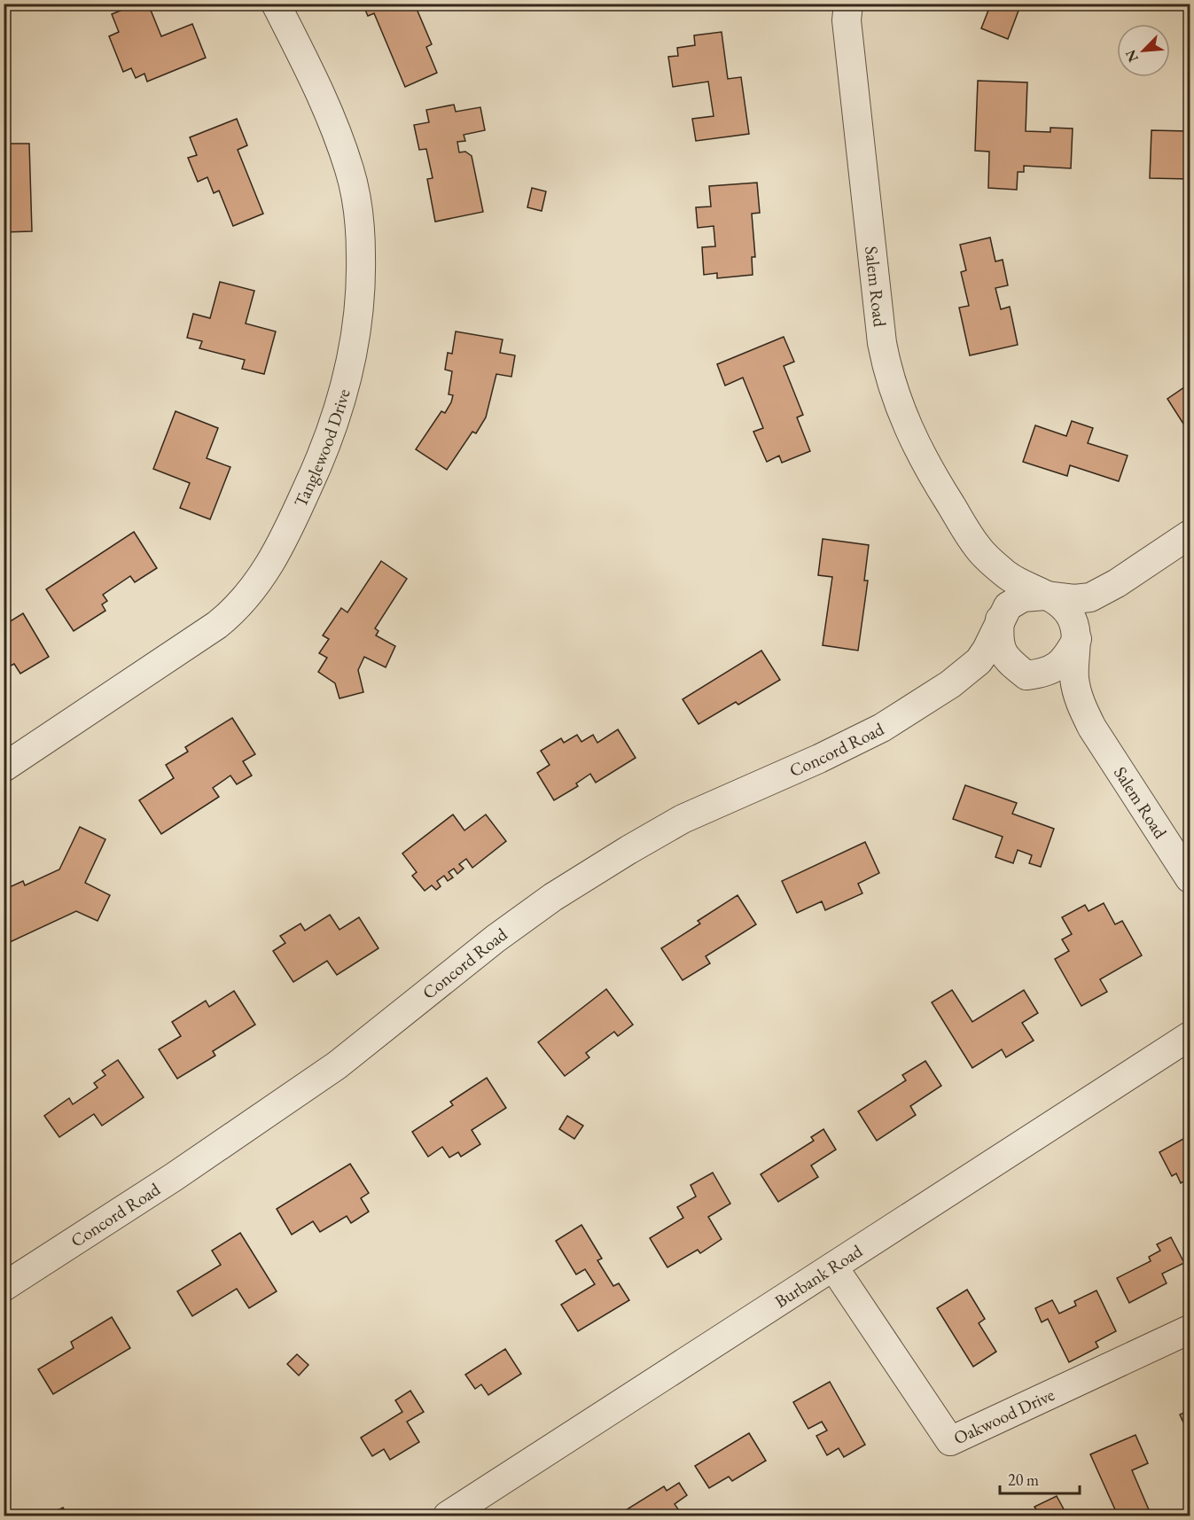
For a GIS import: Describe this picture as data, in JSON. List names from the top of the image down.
{
  "streets": {
    "street": [
      "Salem Road",
      "Tanglewood Drive",
      "Concord Road",
      "Burbank Road",
      "Oakwood Drive"
    ]
  },
  "crossings": [
    ["Salem Road", "Concord Road"],
    ["Burbank Road", "Oakwood Drive"]
  ],
  "scale_bar": "20 m",
  "north": "bottom left"
}
